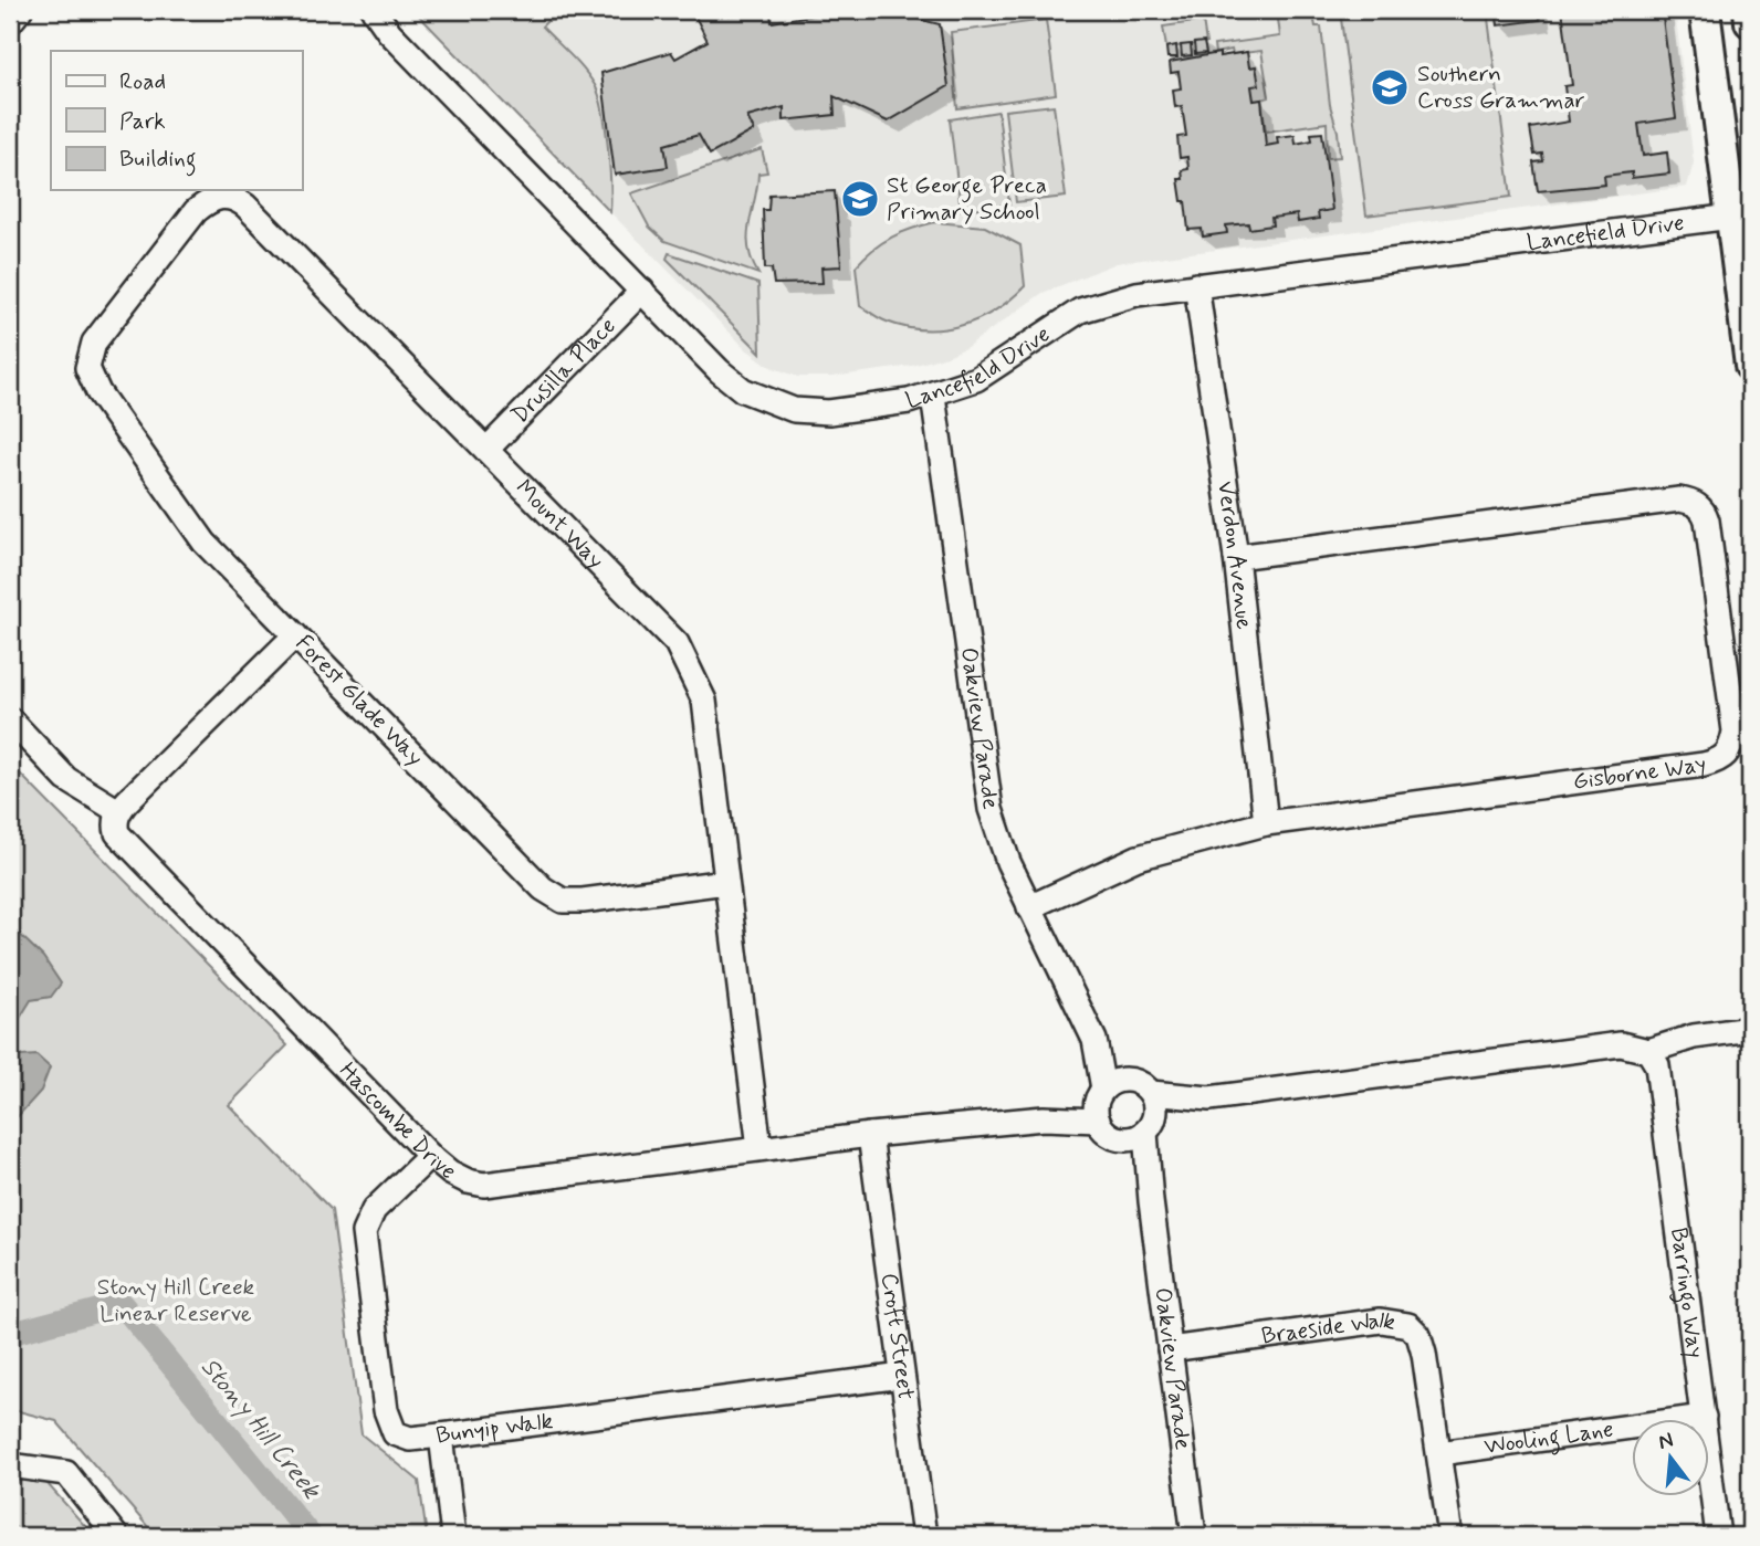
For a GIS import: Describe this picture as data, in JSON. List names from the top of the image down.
{
  "streets": {
    "street": [
      "Lancefield Drive",
      "Drusilla Place",
      "Mount Way",
      "Verdon Avenue",
      "Forest Glade Way",
      "Oakview Parade",
      "Gisborne Way",
      "Hascombe Drive",
      "Barringo Way",
      "Braeside Walk",
      "Croft Street",
      "Bunyip Walk",
      "Wooling Lane"
    ]
  },
  "crossings": [
    ["Lancefield Drive", "Drusilla Place"],
    ["Lancefield Drive", "Verdon Avenue"],
    ["Lancefield Drive", "Oakview Parade"],
    ["Drusilla Place", "Mount Way"],
    ["Mount Way", "Forest Glade Way"],
    ["Mount Way", "Hascombe Drive"],
    ["Verdon Avenue", "Gisborne Way"],
    ["Oakview Parade", "Gisborne Way"],
    ["Oakview Parade", "Hascombe Drive"],
    ["Oakview Parade", "Braeside Walk"],
    ["Hascombe Drive", "Croft Street"],
    ["Hascombe Drive", "Bunyip Walk"],
    ["Barringo Way", "Wooling Lane"],
    ["Braeside Walk", "Wooling Lane"],
    ["Croft Street", "Bunyip Walk"]
  ],
  "water": ["Stony Hill Creek"],
  "parks": ["Stony Hill Creek Linear Reserve"],
  "places": {
    "school or university": ["Southern Cross Grammar", "St George Preca Primary School"]
  },
  "legend": ["Road", "Park", "Building"],
  "north": "top"
}
